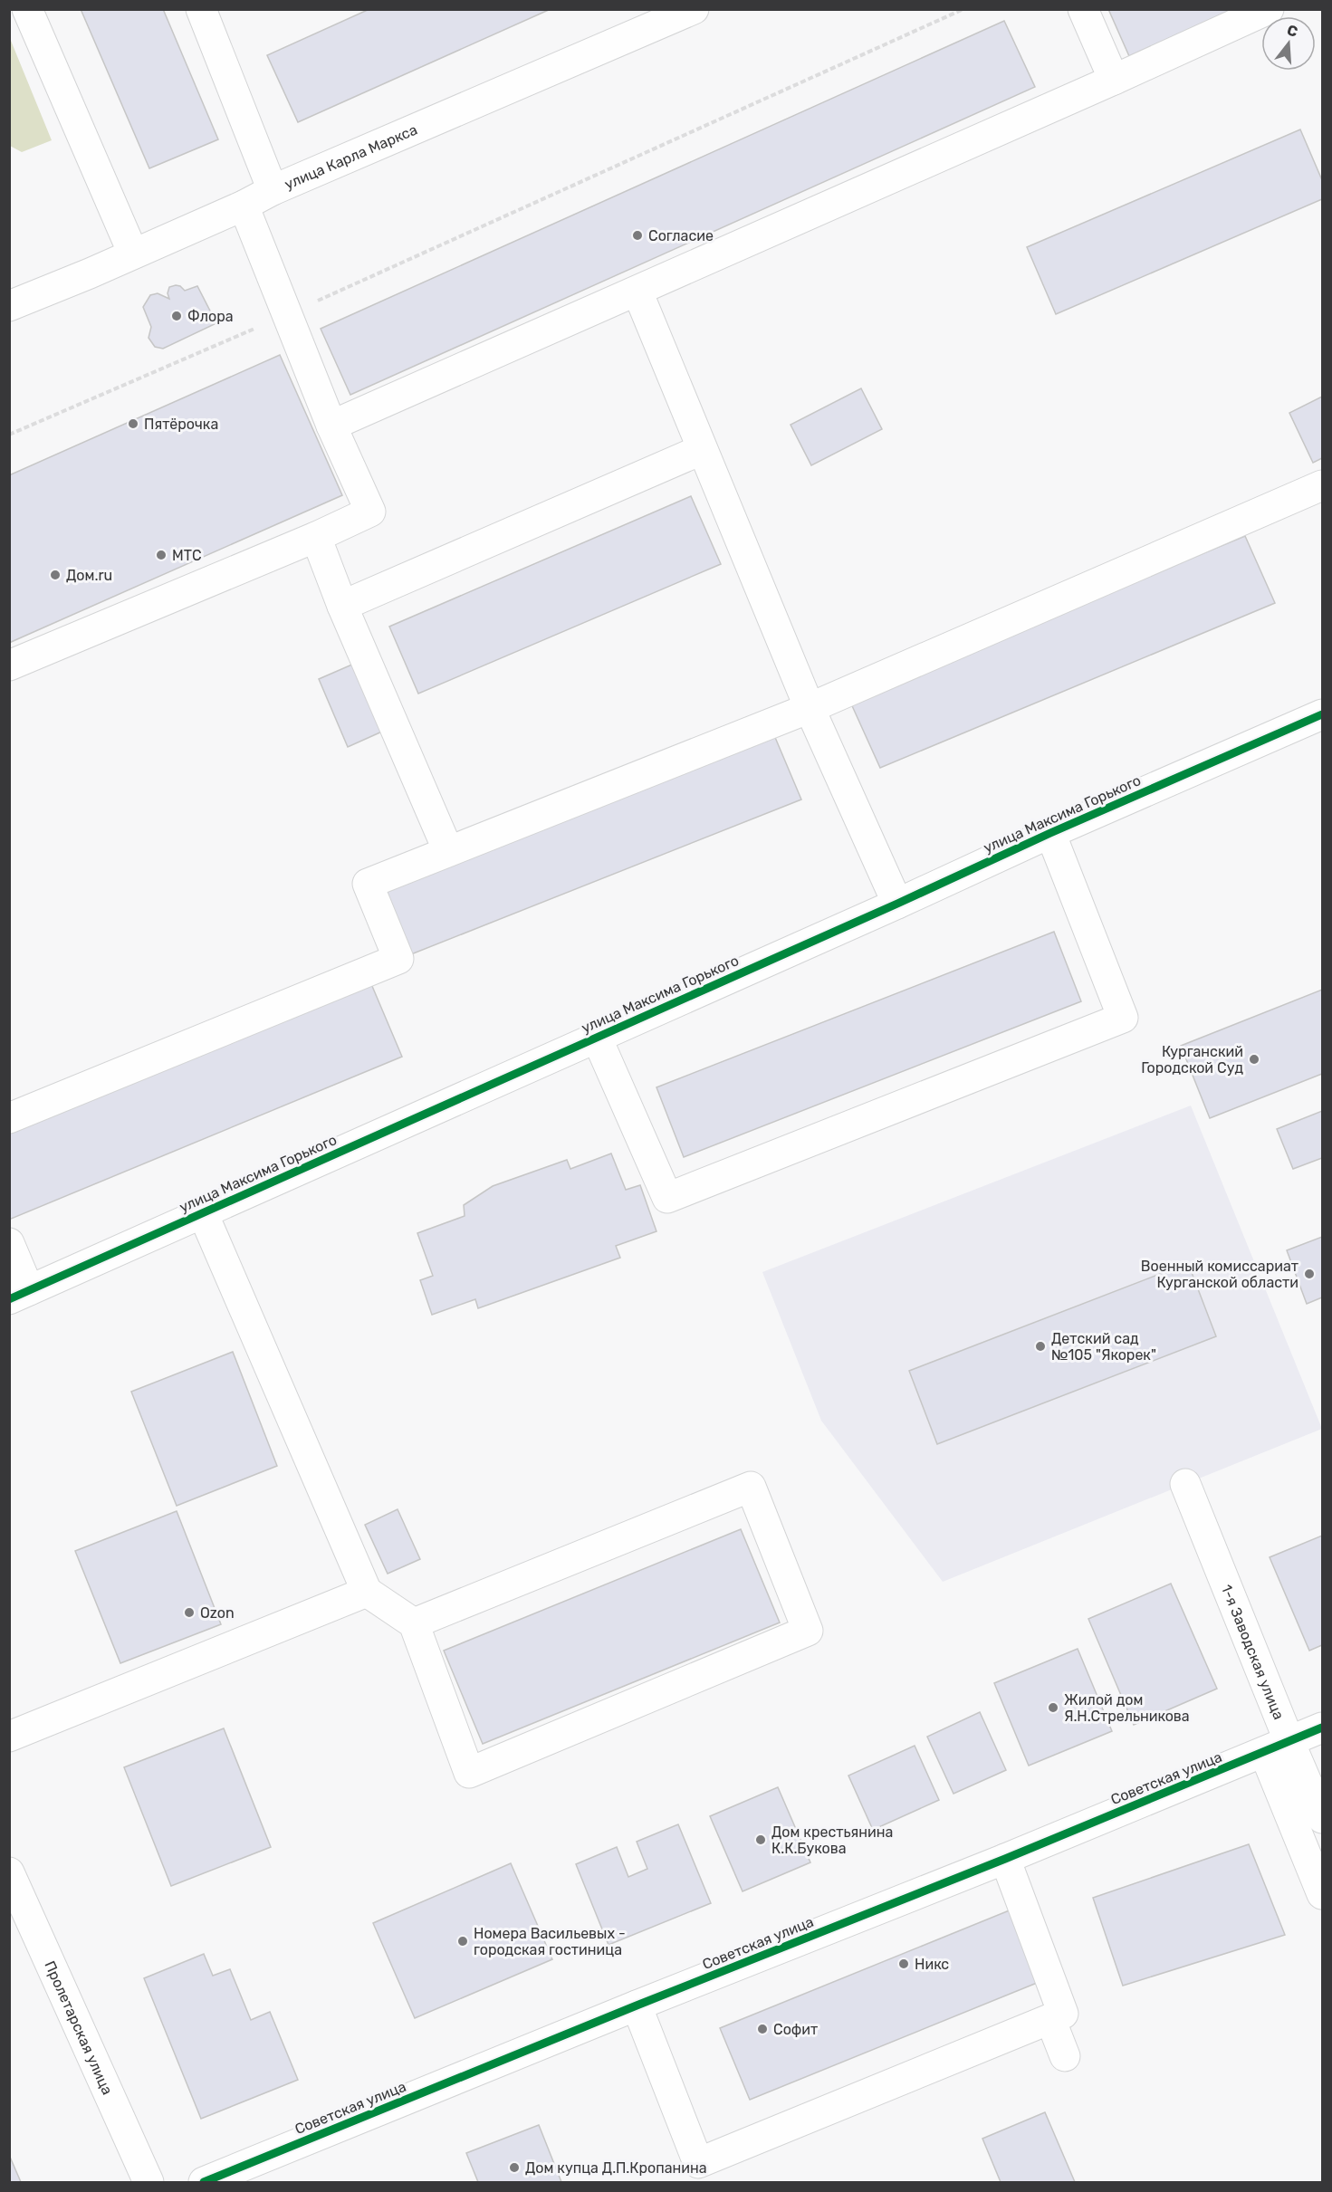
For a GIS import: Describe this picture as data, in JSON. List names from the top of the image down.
{
  "streets": {
    "street": [
      "улица Карла Маркса",
      "улица Максима Горького",
      "1-я Заводская улица",
      "Советская улица",
      "Пролетарская улица"
    ]
  },
  "crossings": [
    ["1-я Заводская улица", "Советская улица"]
  ],
  "places": [
    "Согласие",
    "Флора",
    "Пятёрочка",
    "МТС",
    "Дом.ru",
    "Курганский Городской Суд",
    "Военный комиссариат Курганской области",
    "Детский сад №105 \"Якорек\"",
    "Ozon",
    "Жилой дом Я.Н.Стрельникова",
    "Дом крестьянина К.К.Букова",
    "Номера Васильевых - городская гостиница",
    "Никс",
    "Софит",
    "Дом купца Д.П.Кропанина"
  ],
  "north": "top"
}
